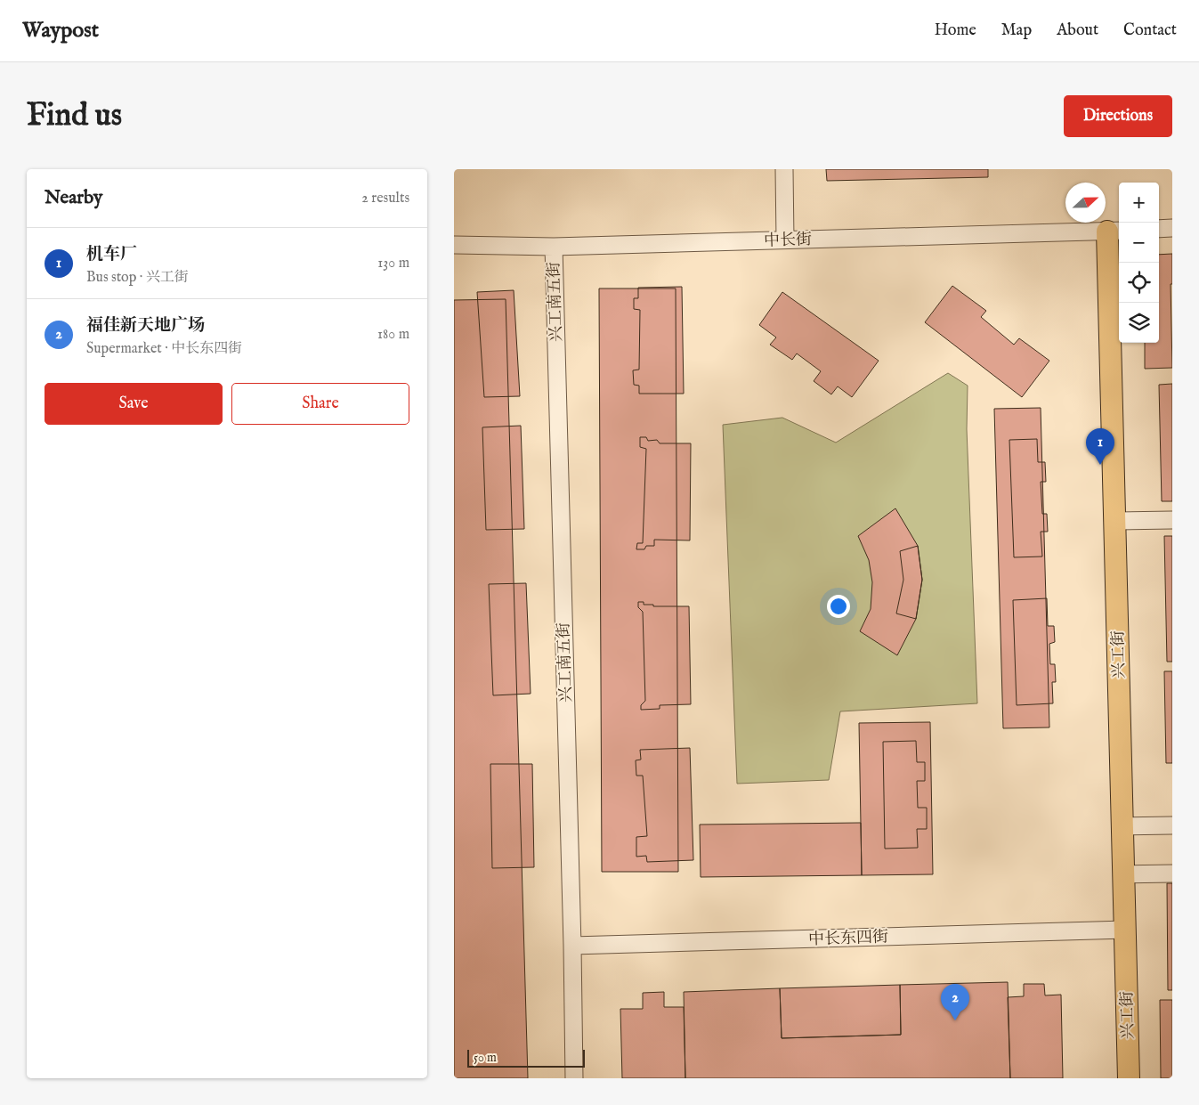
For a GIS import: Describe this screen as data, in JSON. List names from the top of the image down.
{
  "streets": {
    "main road": ["兴工街"],
    "street": ["中长街", "兴工南五街", "中长东四街"]
  },
  "crossings": [
    ["中长街", "兴工南五街"],
    ["中长街", "兴工街"],
    ["兴工南五街", "中长东四街"],
    ["兴工街", "中长东四街"]
  ],
  "scale_bar": "50 m",
  "north": "right",
  "page": {
    "header": "Waypost",
    "nav": [
      "Home",
      "Map",
      "About",
      "Contact"
    ],
    "buttons": [
      "Directions",
      ["Save", "Share"]
    ],
    "title": "Find us",
    "heading": ["Nearby", "2 results"],
    "map_buttons": ["+", "−"],
    "list": [
      {
        "mark": "1",
        "name": "机车厂",
        "note": "Bus stop · 兴工街",
        "value": "130 m"
      },
      {
        "mark": "2",
        "name": "福佳新天地广场",
        "note": "Supermarket · 中长东四街",
        "value": "180 m"
      }
    ],
    "pins": ["1", "2"],
    "scale": "50 m"
  }
}
